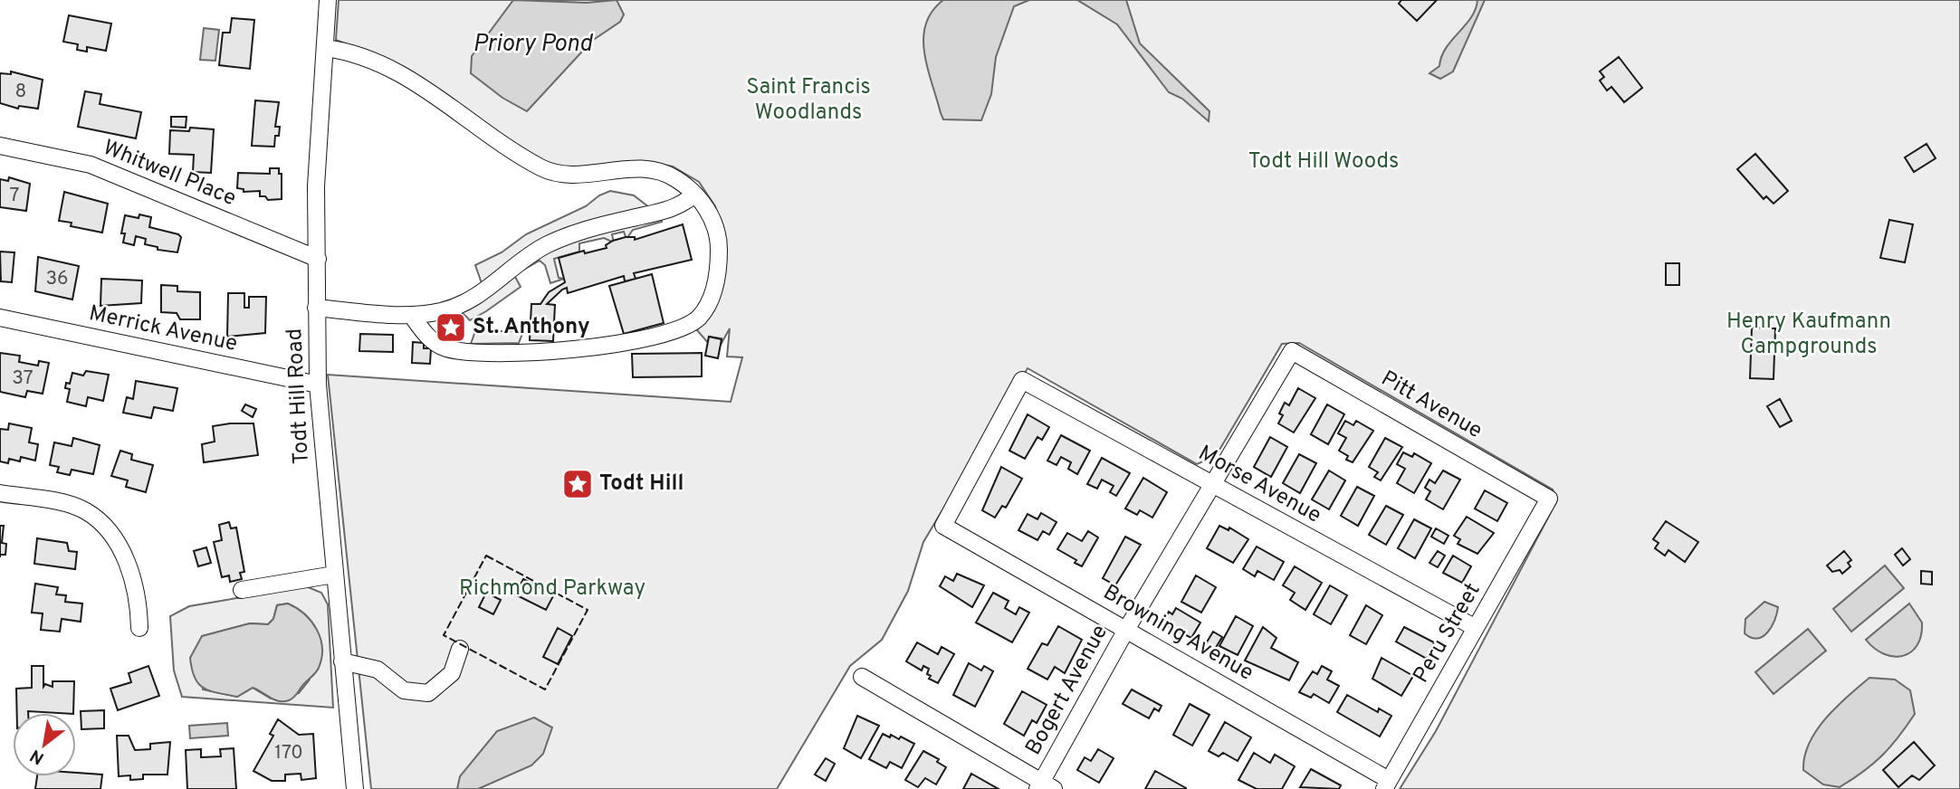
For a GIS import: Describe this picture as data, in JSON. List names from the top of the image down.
{
  "streets": {
    "street": [
      "Whitwell Place",
      "Merrick Avenue",
      "Todt Hill Road",
      "Pitt Avenue",
      "Morse Avenue",
      "Browning Avenue",
      "Peru Street",
      "Bogert Avenue"
    ]
  },
  "crossings": [
    ["Whitwell Place", "Todt Hill Road"],
    ["Merrick Avenue", "Todt Hill Road"],
    ["Pitt Avenue", "Peru Street"],
    ["Pitt Avenue", "Bogert Avenue"],
    ["Morse Avenue", "Browning Avenue"],
    ["Morse Avenue", "Peru Street"],
    ["Morse Avenue", "Bogert Avenue"],
    ["Browning Avenue", "Peru Street"],
    ["Browning Avenue", "Bogert Avenue"]
  ],
  "water": ["Priory Pond"],
  "parks": [
    "Saint Francis Woodlands",
    "Todt Hill Woods",
    "Henry Kaufmann Campgrounds",
    "Richmond Parkway"
  ],
  "places": {
    "place": ["St. Anthony", "Todt Hill"]
  },
  "house_numbers": [
    "8",
    "7",
    "36",
    "37",
    "170"
  ],
  "north": "bottom left"
}
